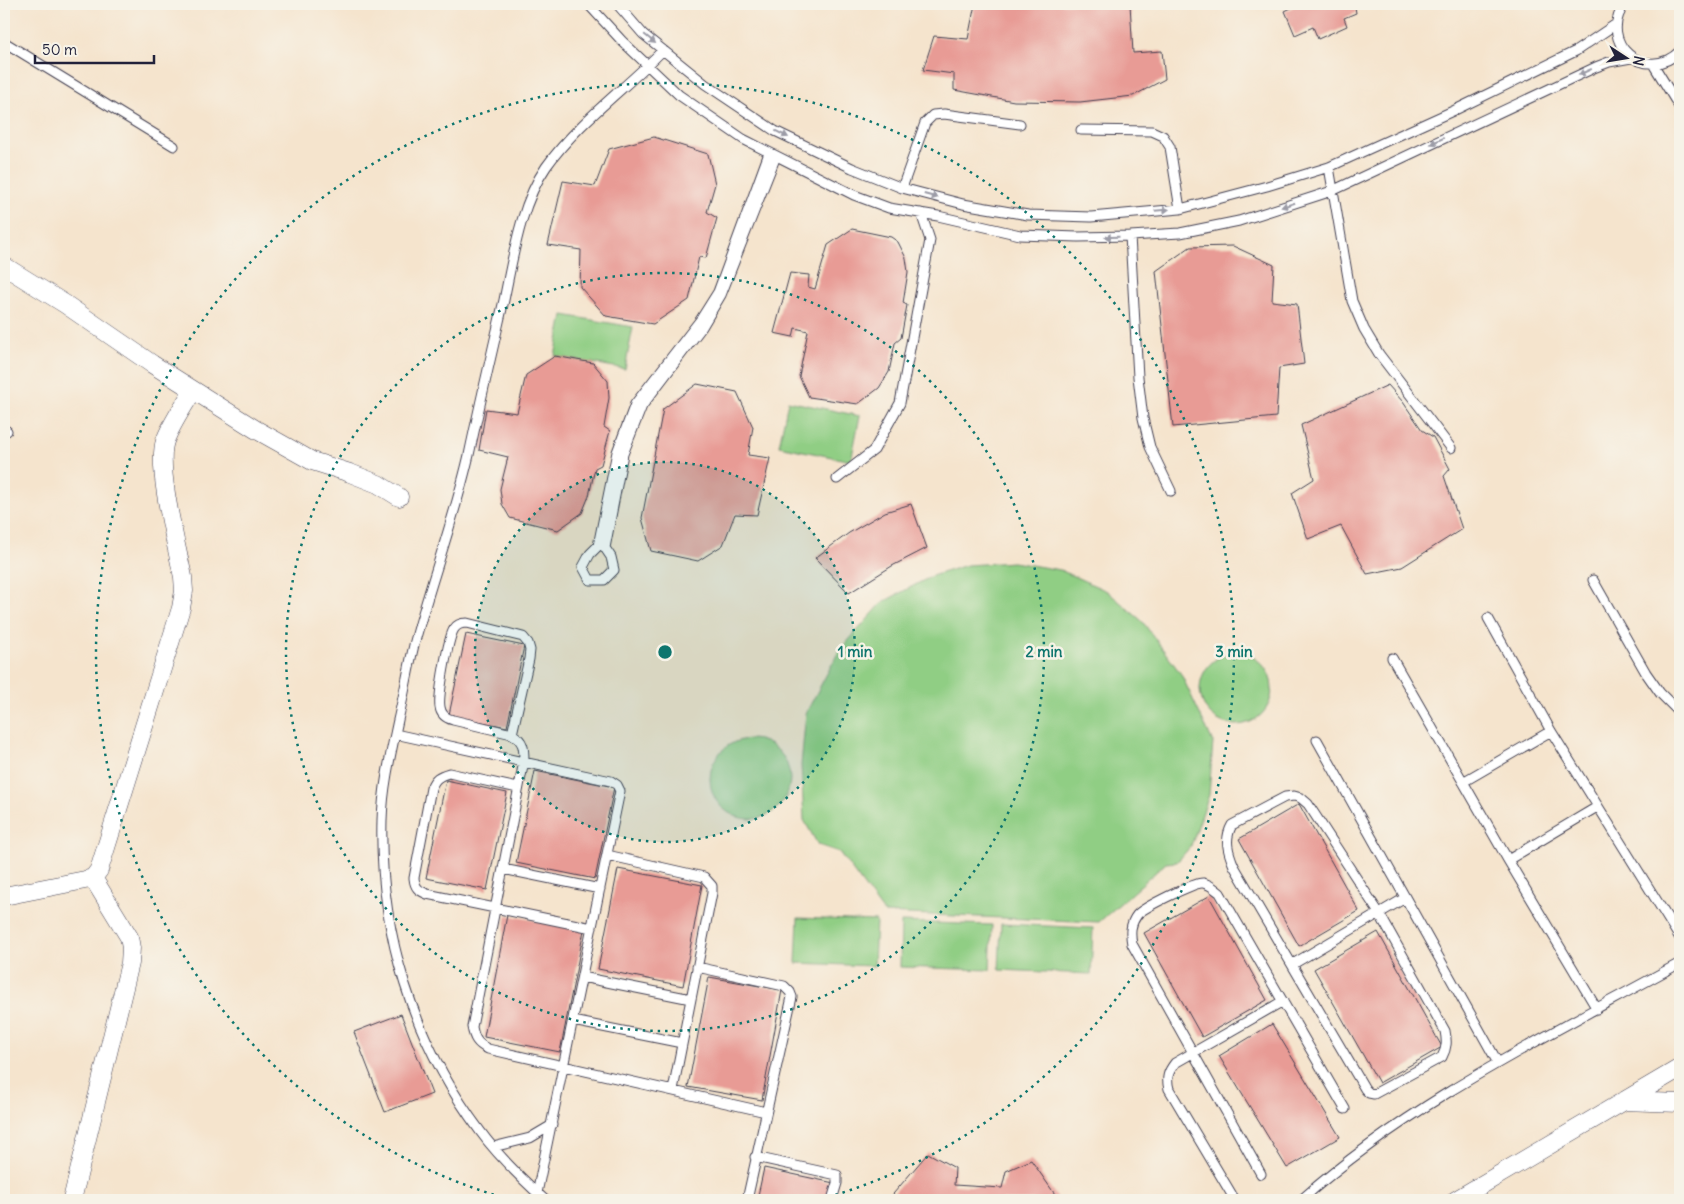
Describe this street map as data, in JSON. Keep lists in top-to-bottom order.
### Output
{
  "scale_bar": "50 m",
  "north": "right",
  "rings": ["1 min", "2 min", "3 min"]
}
